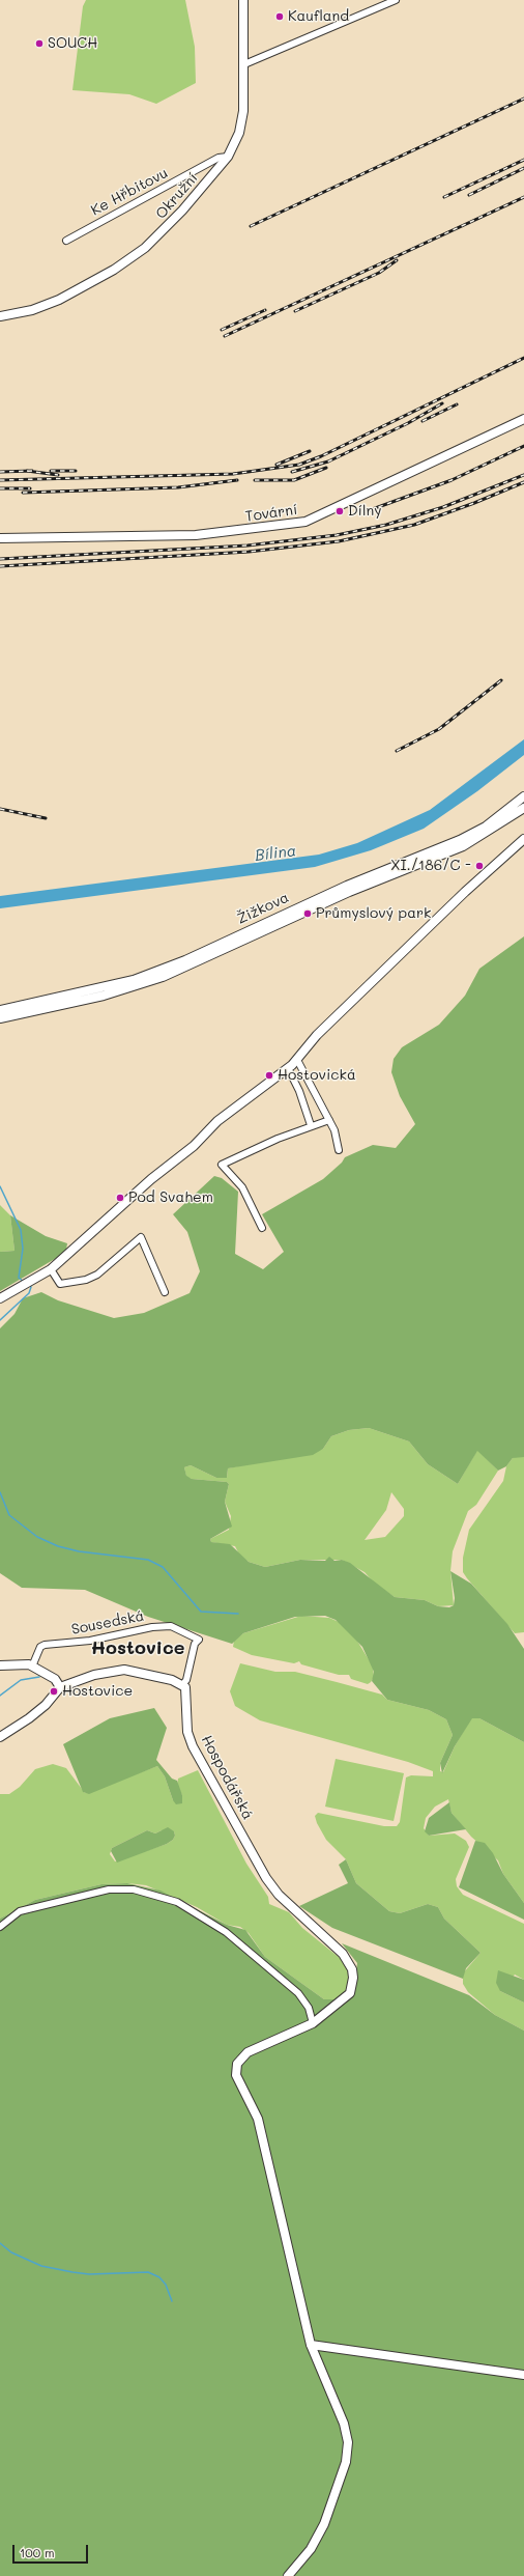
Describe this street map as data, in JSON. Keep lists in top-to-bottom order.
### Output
{
  "streets": {
    "street": [
      "Ke Hřbitovu",
      "Okružní",
      "Tovární",
      "Žižkova",
      "Sousedská",
      "Hospodářská"
    ]
  },
  "crossings": [
    ["Ke Hřbitovu", "Okružní"],
    ["Sousedská", "Hospodářská"]
  ],
  "districts": ["Hostovice"],
  "water": ["Bílina"],
  "places": [
    "Kaufland",
    "SOUCH",
    "Dílny",
    "XI./186/C -",
    "Průmyslový park",
    "Hostovická",
    "Pod Svahem",
    "Hostovice"
  ],
  "scale_bar": "100 m"
}
